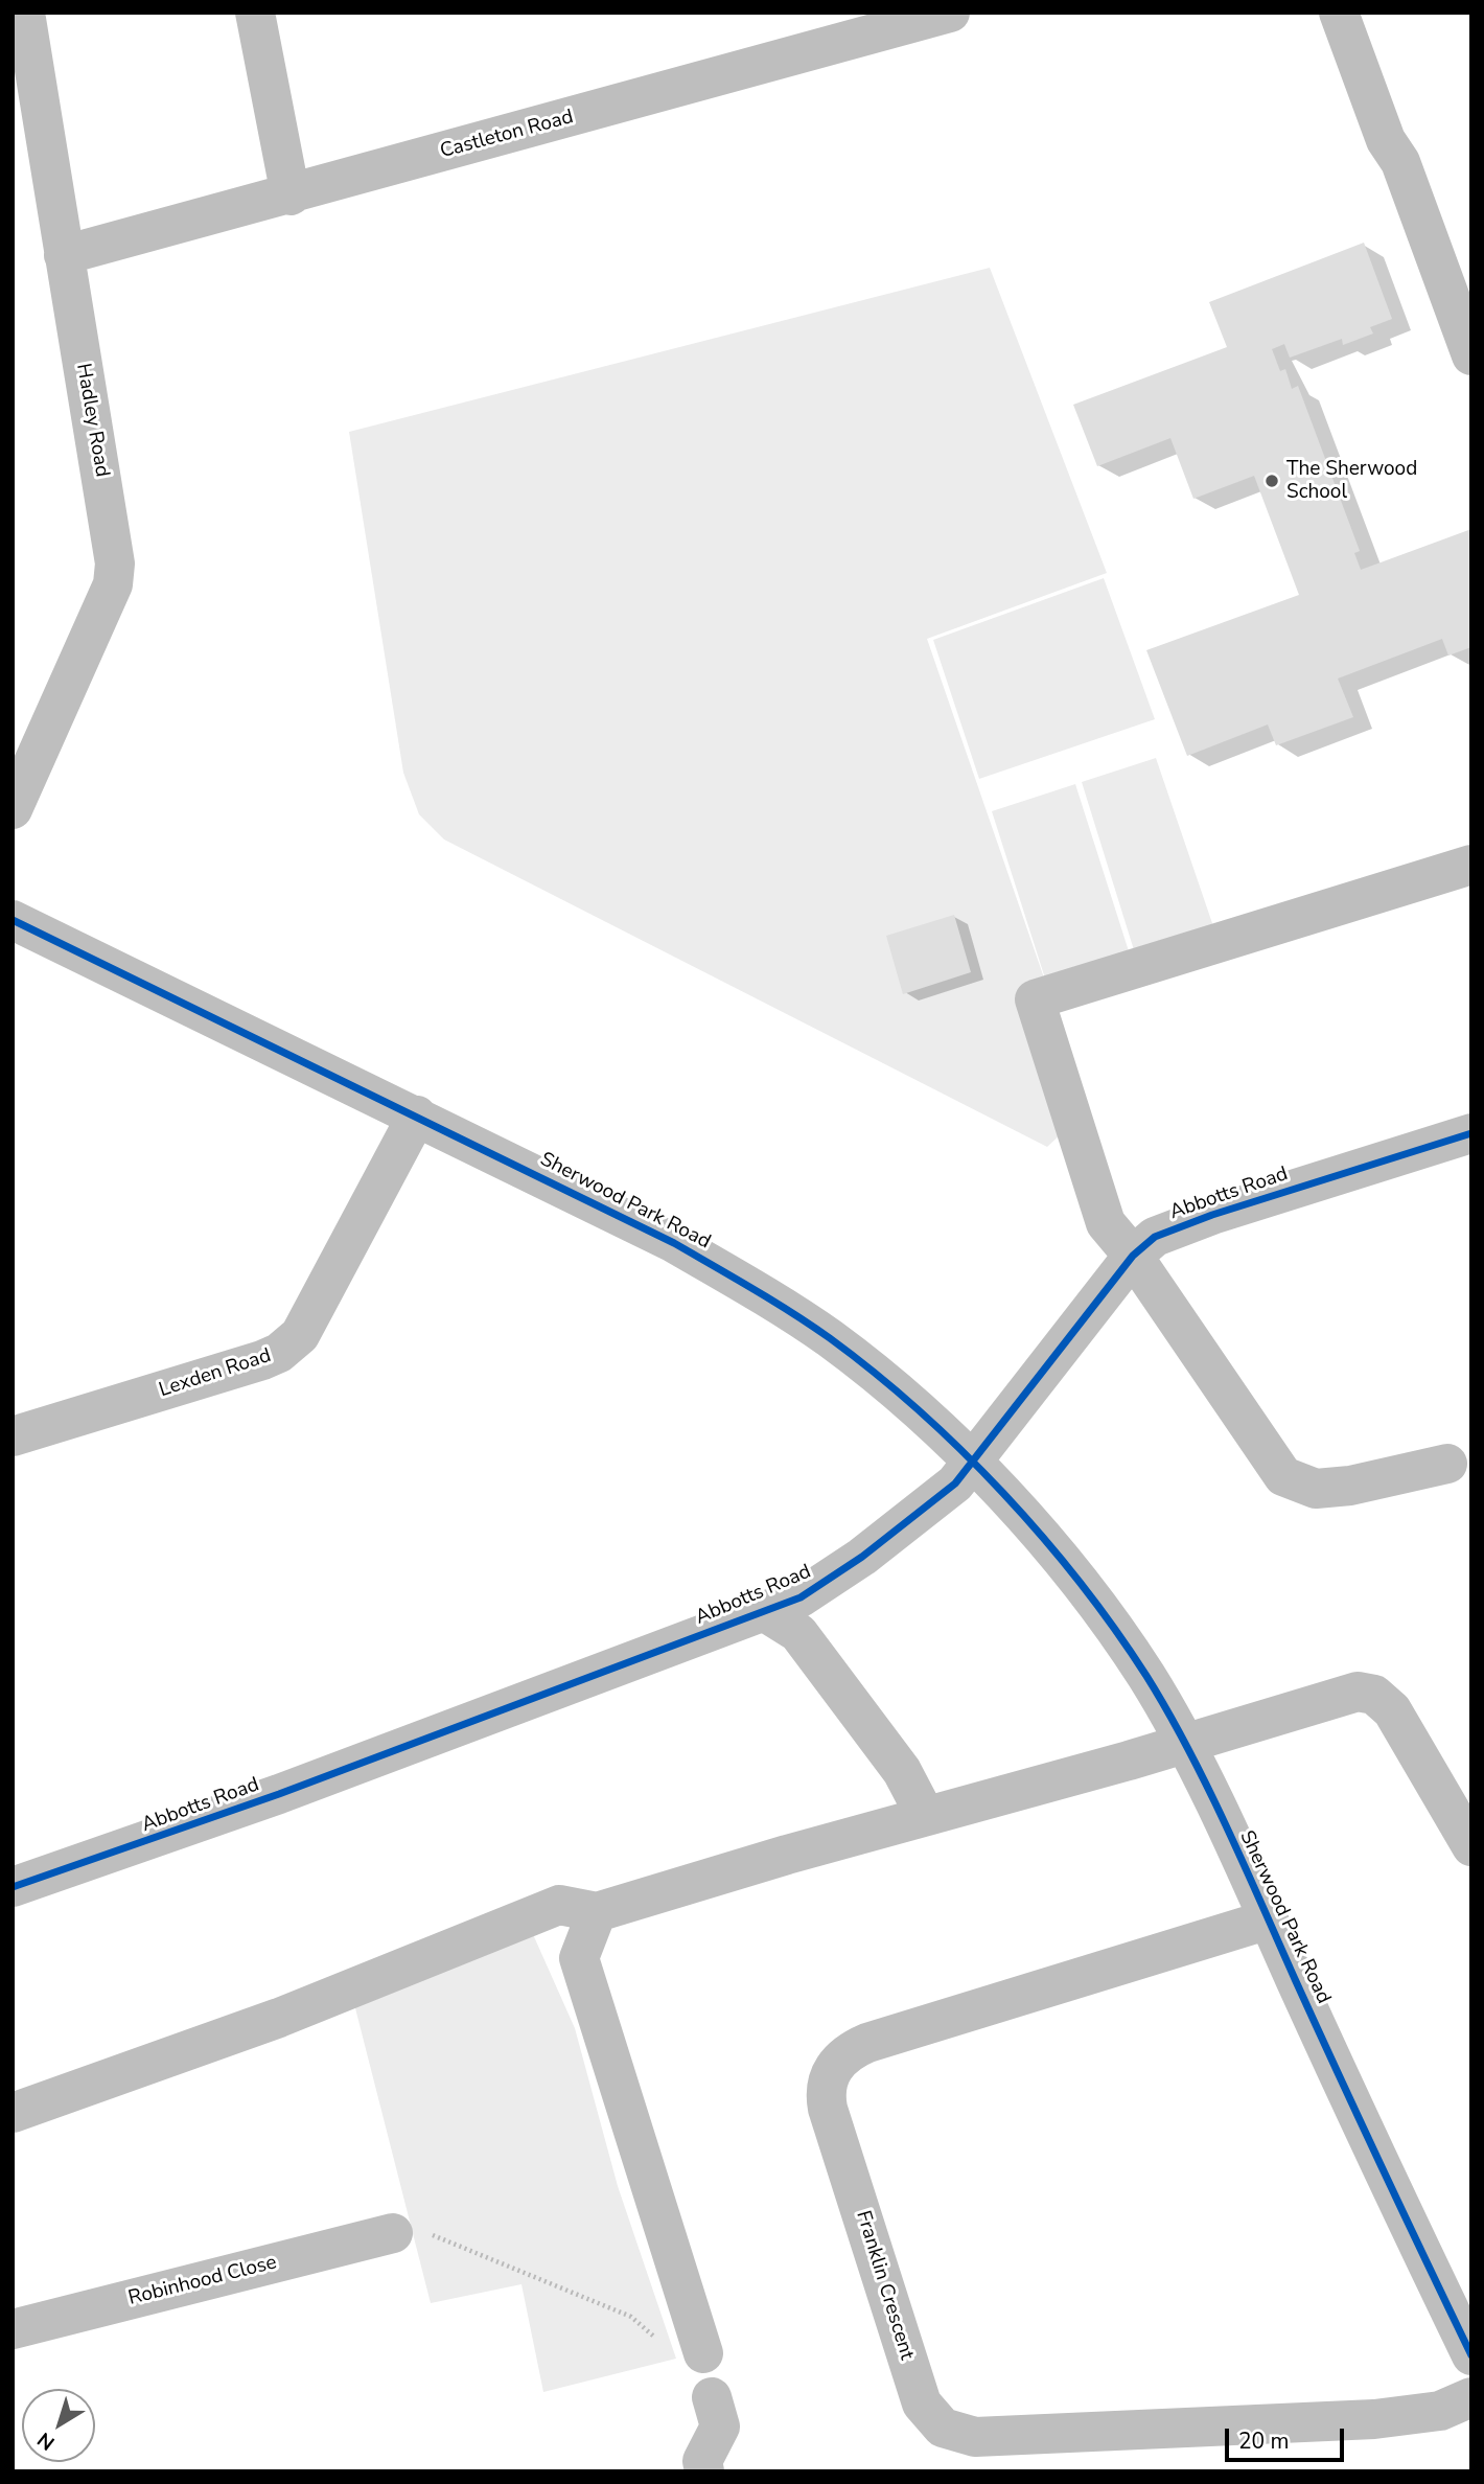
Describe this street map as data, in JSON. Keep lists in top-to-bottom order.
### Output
{
  "streets": {
    "street": [
      "Castleton Road",
      "Hadley Road",
      "Abbotts Road",
      "Sherwood Park Road",
      "Lexden Road",
      "Robinhood Close",
      "Franklin Crescent"
    ]
  },
  "crossings": [
    ["Castleton Road", "Hadley Road"],
    ["Abbotts Road", "Sherwood Park Road"],
    ["Sherwood Park Road", "Lexden Road"],
    ["Sherwood Park Road", "Franklin Crescent"]
  ],
  "places": ["The Sherwood School"],
  "scale_bar": "20 m",
  "north": "bottom left"
}
